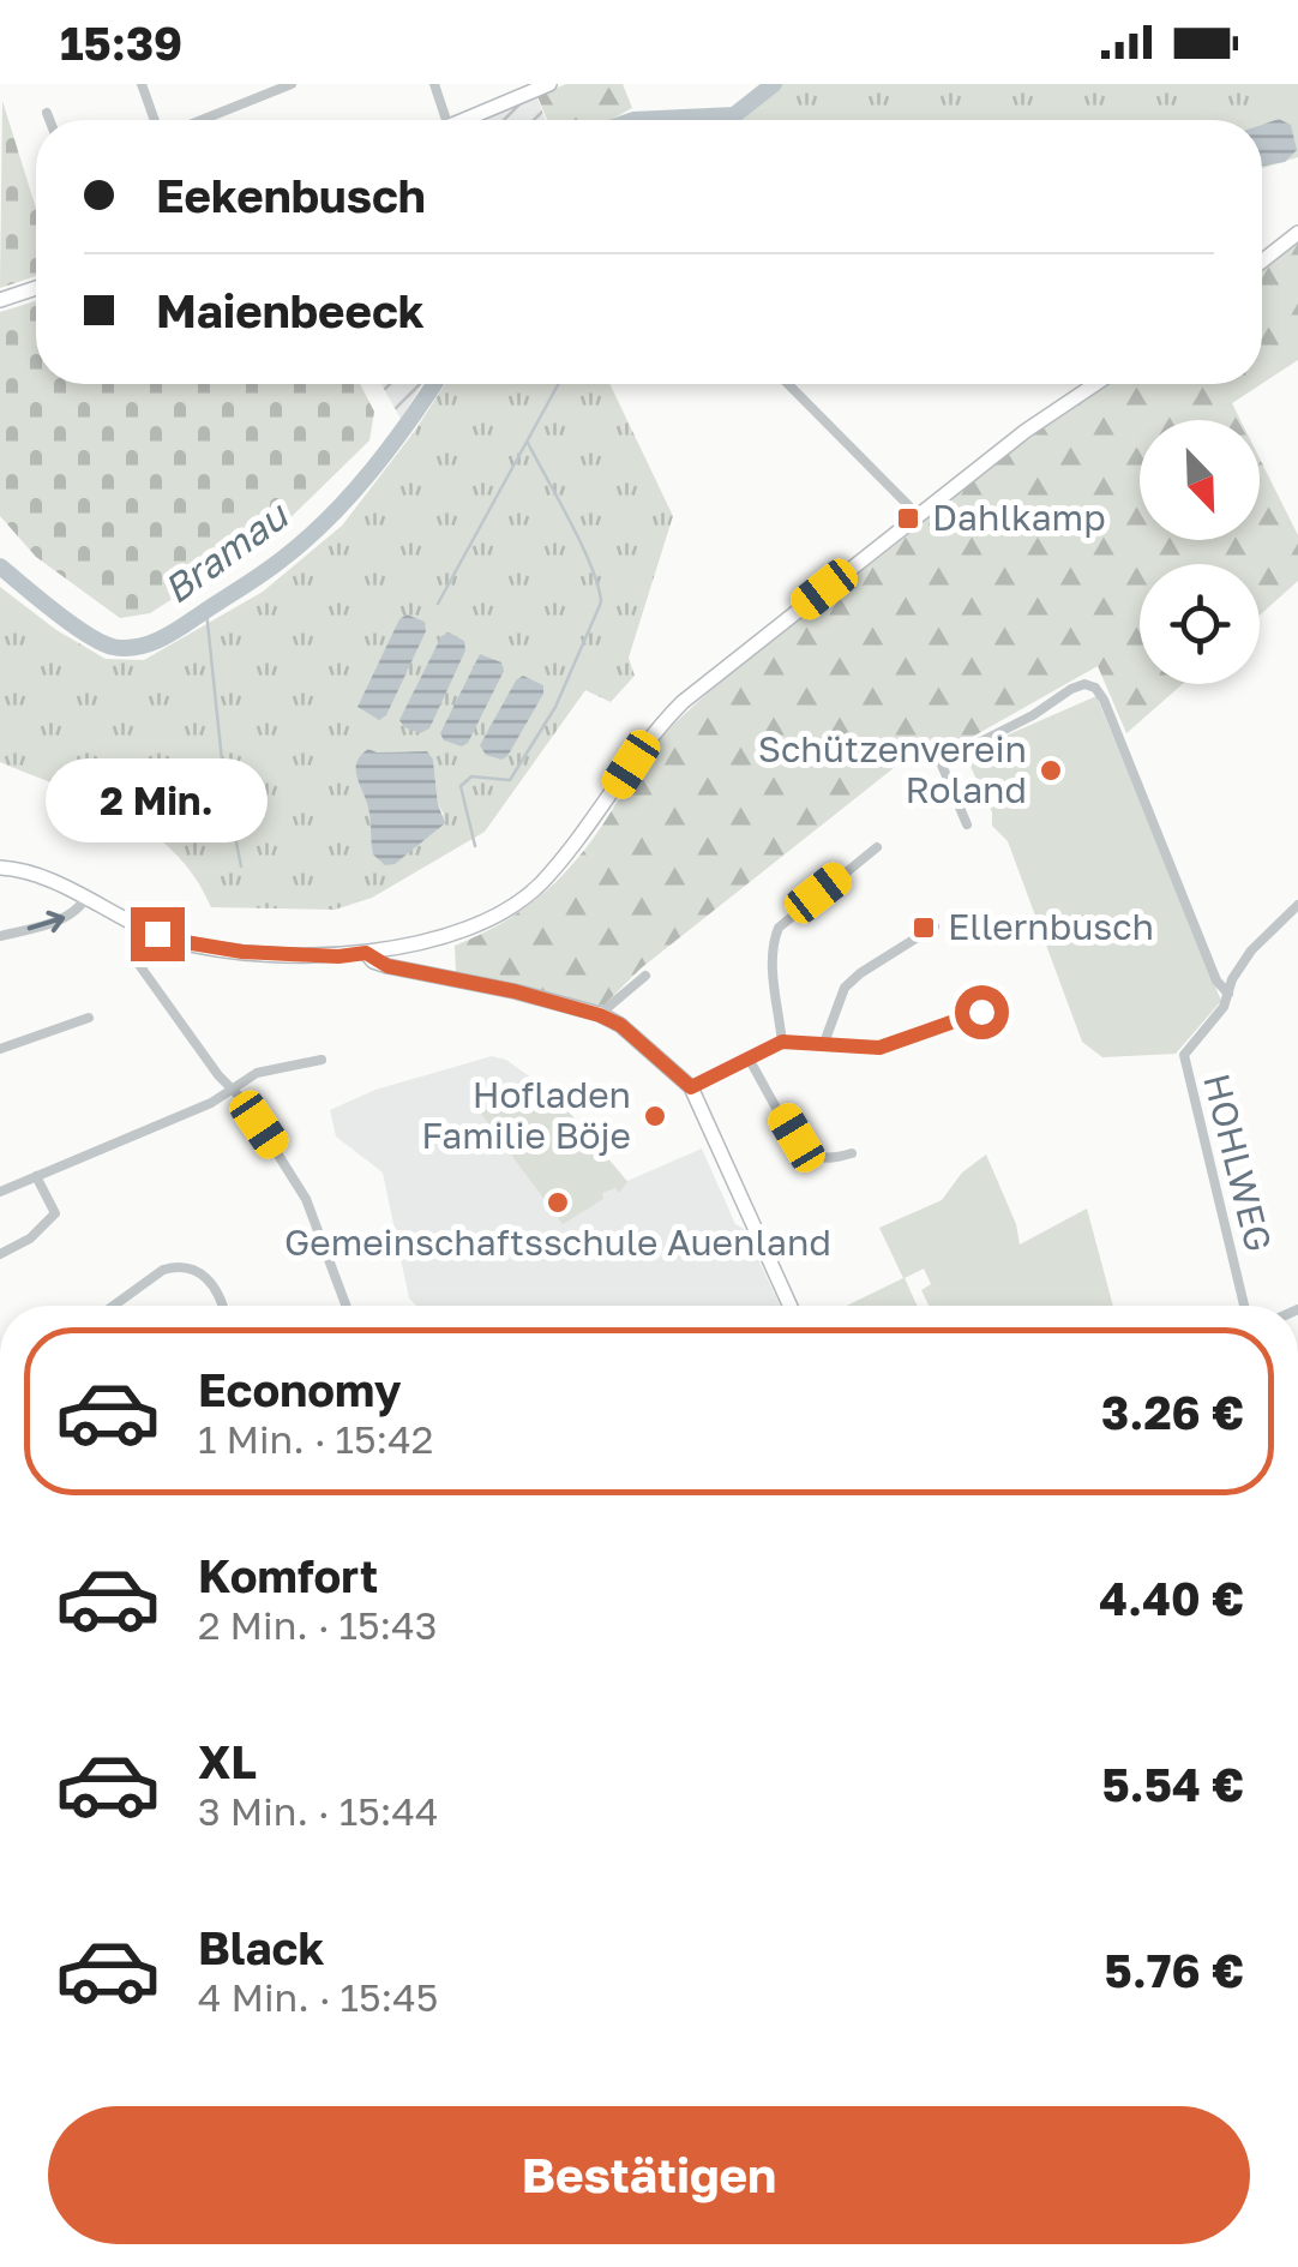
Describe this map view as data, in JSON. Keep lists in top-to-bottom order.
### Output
{
  "streets": {
    "street": ["HOHLWEG"]
  },
  "water": ["Bramau"],
  "places": {
    "transit": ["Dahlkamp", "Ellernbusch"],
    "other": ["Schützenverein Roland", "Hofladen Familie Böje", "Gemeinschaftsschule Auenland"]
  },
  "north": "bottom right",
  "page": {
    "status": "15:39",
    "banner": ["Eekenbusch", "Maienbeeck"],
    "bubble": "2 Min.",
    "list": [
      {
        "name": "Economy",
        "note": "1 Min. · 15:42",
        "value": "3.26 €"
      },
      {
        "name": "Komfort",
        "note": "2 Min. · 15:43",
        "value": "4.40 €"
      },
      {
        "name": "XL",
        "note": "3 Min. · 15:44",
        "value": "5.54 €"
      },
      {
        "name": "Black",
        "note": "4 Min. · 15:45",
        "value": "5.76 €"
      }
    ],
    "buttons": "Bestätigen"
  }
}
